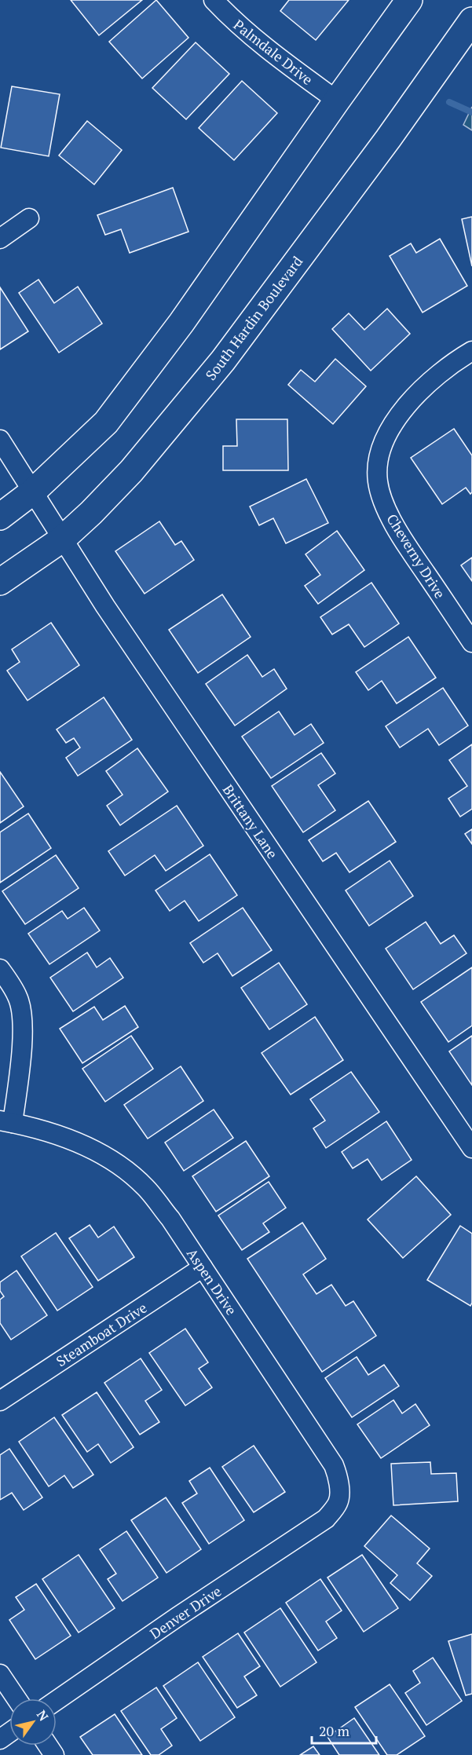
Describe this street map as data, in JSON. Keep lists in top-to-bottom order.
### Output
{
  "streets": {
    "main road": ["South Hardin Boulevard"],
    "street": [
      "Palmdale Drive",
      "Cheverny Drive",
      "Brittany Lane",
      "Aspen Drive",
      "Steamboat Drive",
      "Denver Drive"
    ]
  },
  "crossings": [
    ["South Hardin Boulevard", "Brittany Lane"],
    ["Aspen Drive", "Steamboat Drive"],
    ["Aspen Drive", "Denver Drive"]
  ],
  "scale_bar": "20 m",
  "north": "top right"
}
